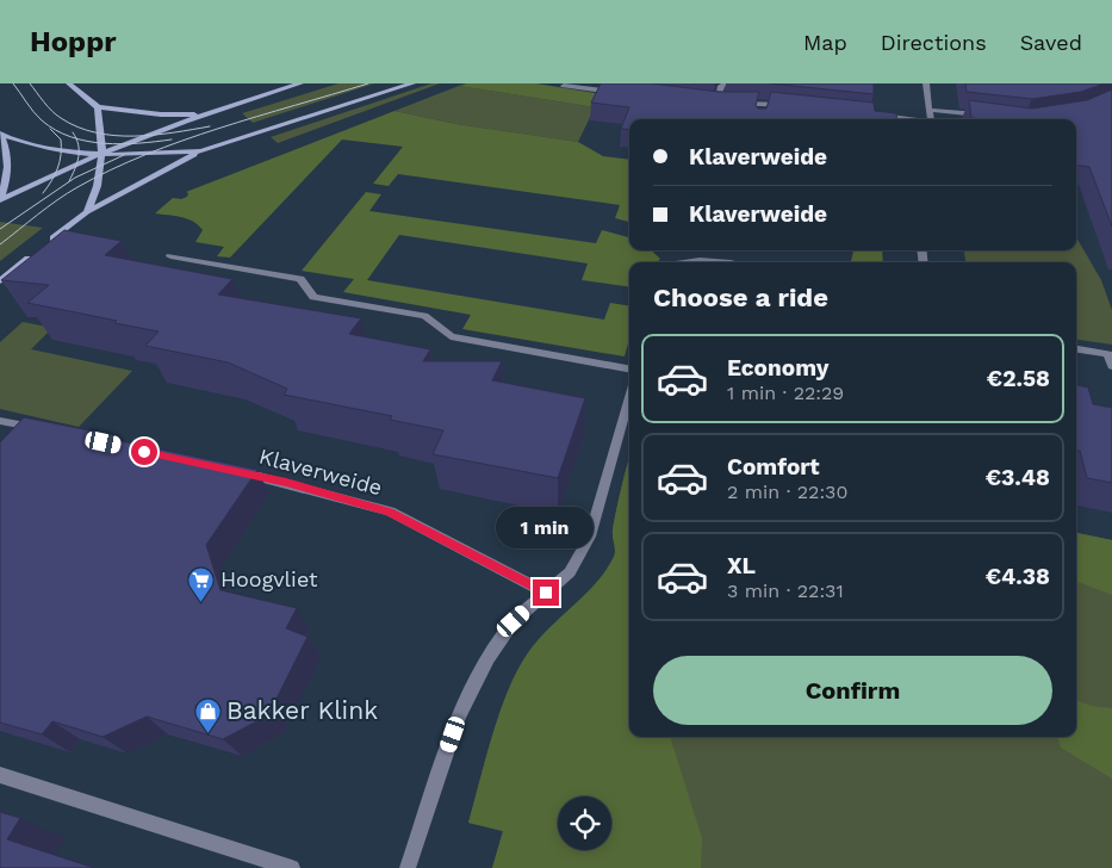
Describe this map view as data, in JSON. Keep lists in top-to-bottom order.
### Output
{
  "streets": {
    "street": ["Klaverweide"]
  },
  "places": {
    "supermarket": ["Hoogvliet"],
    "shop": ["Bakker Klink"]
  },
  "page": {
    "header": "Hoppr",
    "nav": ["Map", "Directions", "Saved"],
    "banner": ["Klaverweide", "Klaverweide"],
    "heading": "Choose a ride",
    "list": [
      {
        "name": "Economy",
        "note": "1 min · 22:29",
        "value": "€2.58"
      },
      {
        "name": "Comfort",
        "note": "2 min · 22:30",
        "value": "€3.48"
      },
      {
        "name": "XL",
        "note": "3 min · 22:31",
        "value": "€4.38"
      }
    ],
    "bubble": "1 min",
    "buttons": "Confirm"
  }
}
